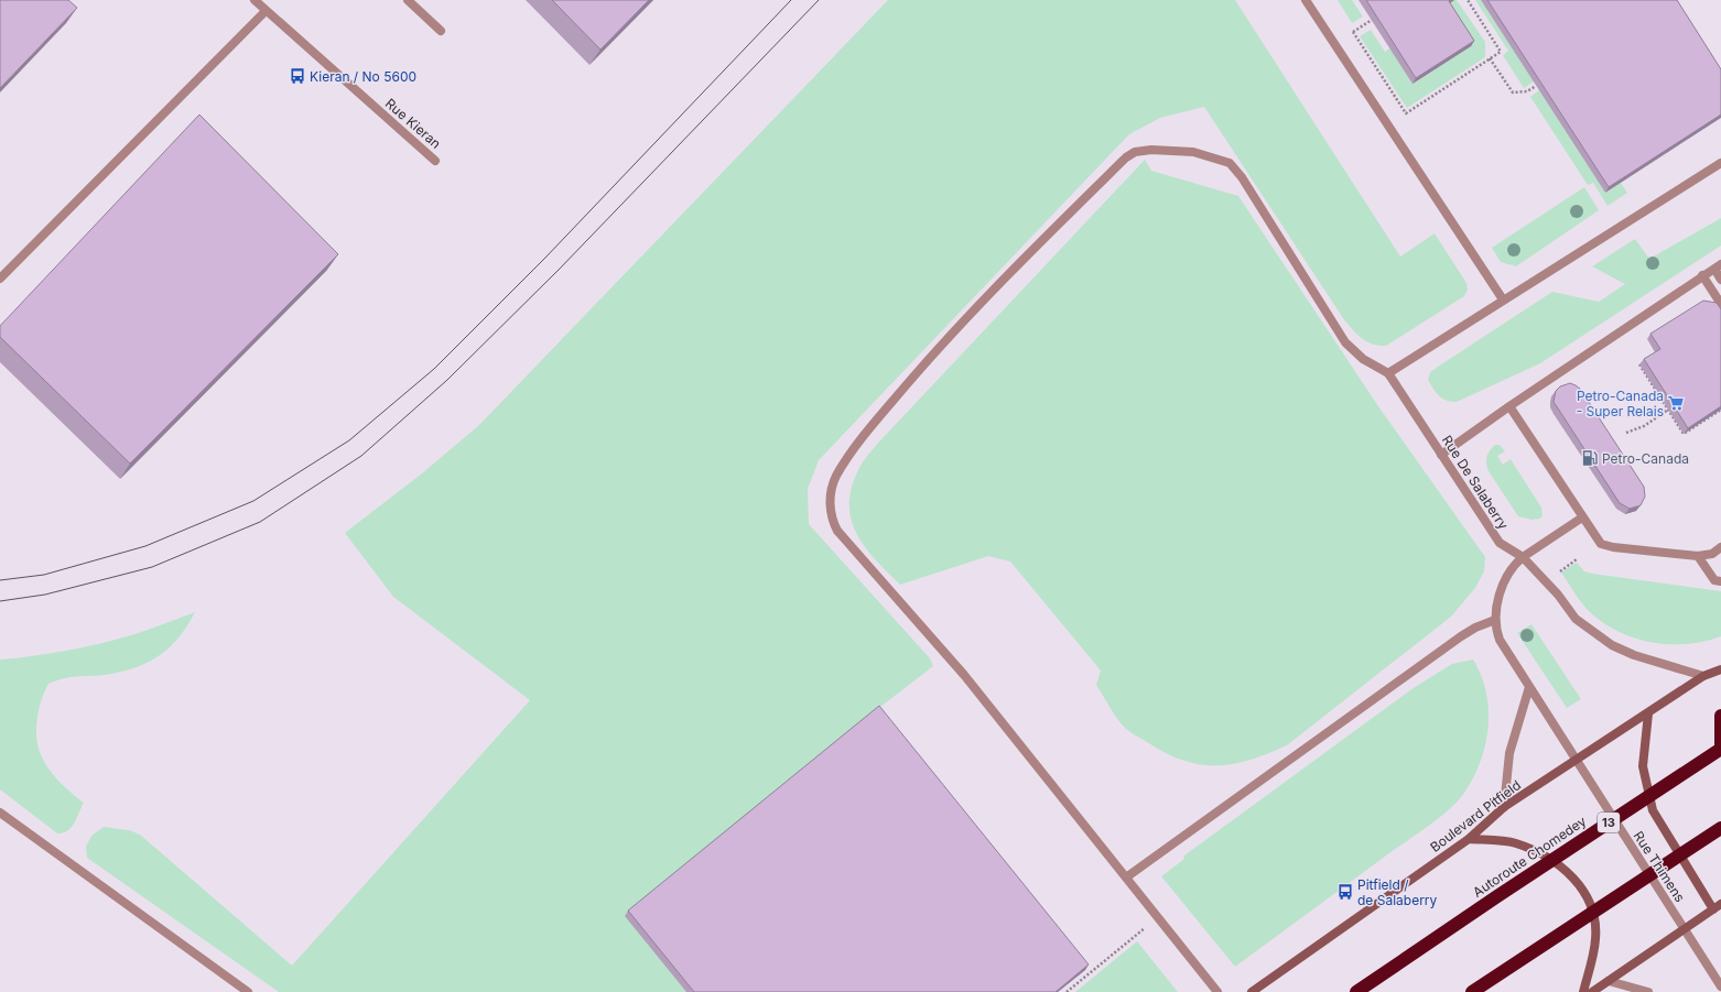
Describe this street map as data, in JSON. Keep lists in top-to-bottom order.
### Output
{
  "streets": {
    "highway": ["13", "Autoroute Chomedey"],
    "main road": ["Boulevard Pitfield"],
    "street": ["Rue Kieran", "Rue De Salaberry", "Rue Thimens"]
  },
  "crossings": [
    ["Rue De Salaberry", "Boulevard Pitfield"],
    ["Boulevard Pitfield", "Rue Thimens"]
  ],
  "places": {
    "bus stop": ["Kieran / No 5600", "Pitfield / de Salaberry"],
    "supermarket": ["Petro-Canada - Super Relais"],
    "fuel station": ["Petro-Canada"]
  }
}
